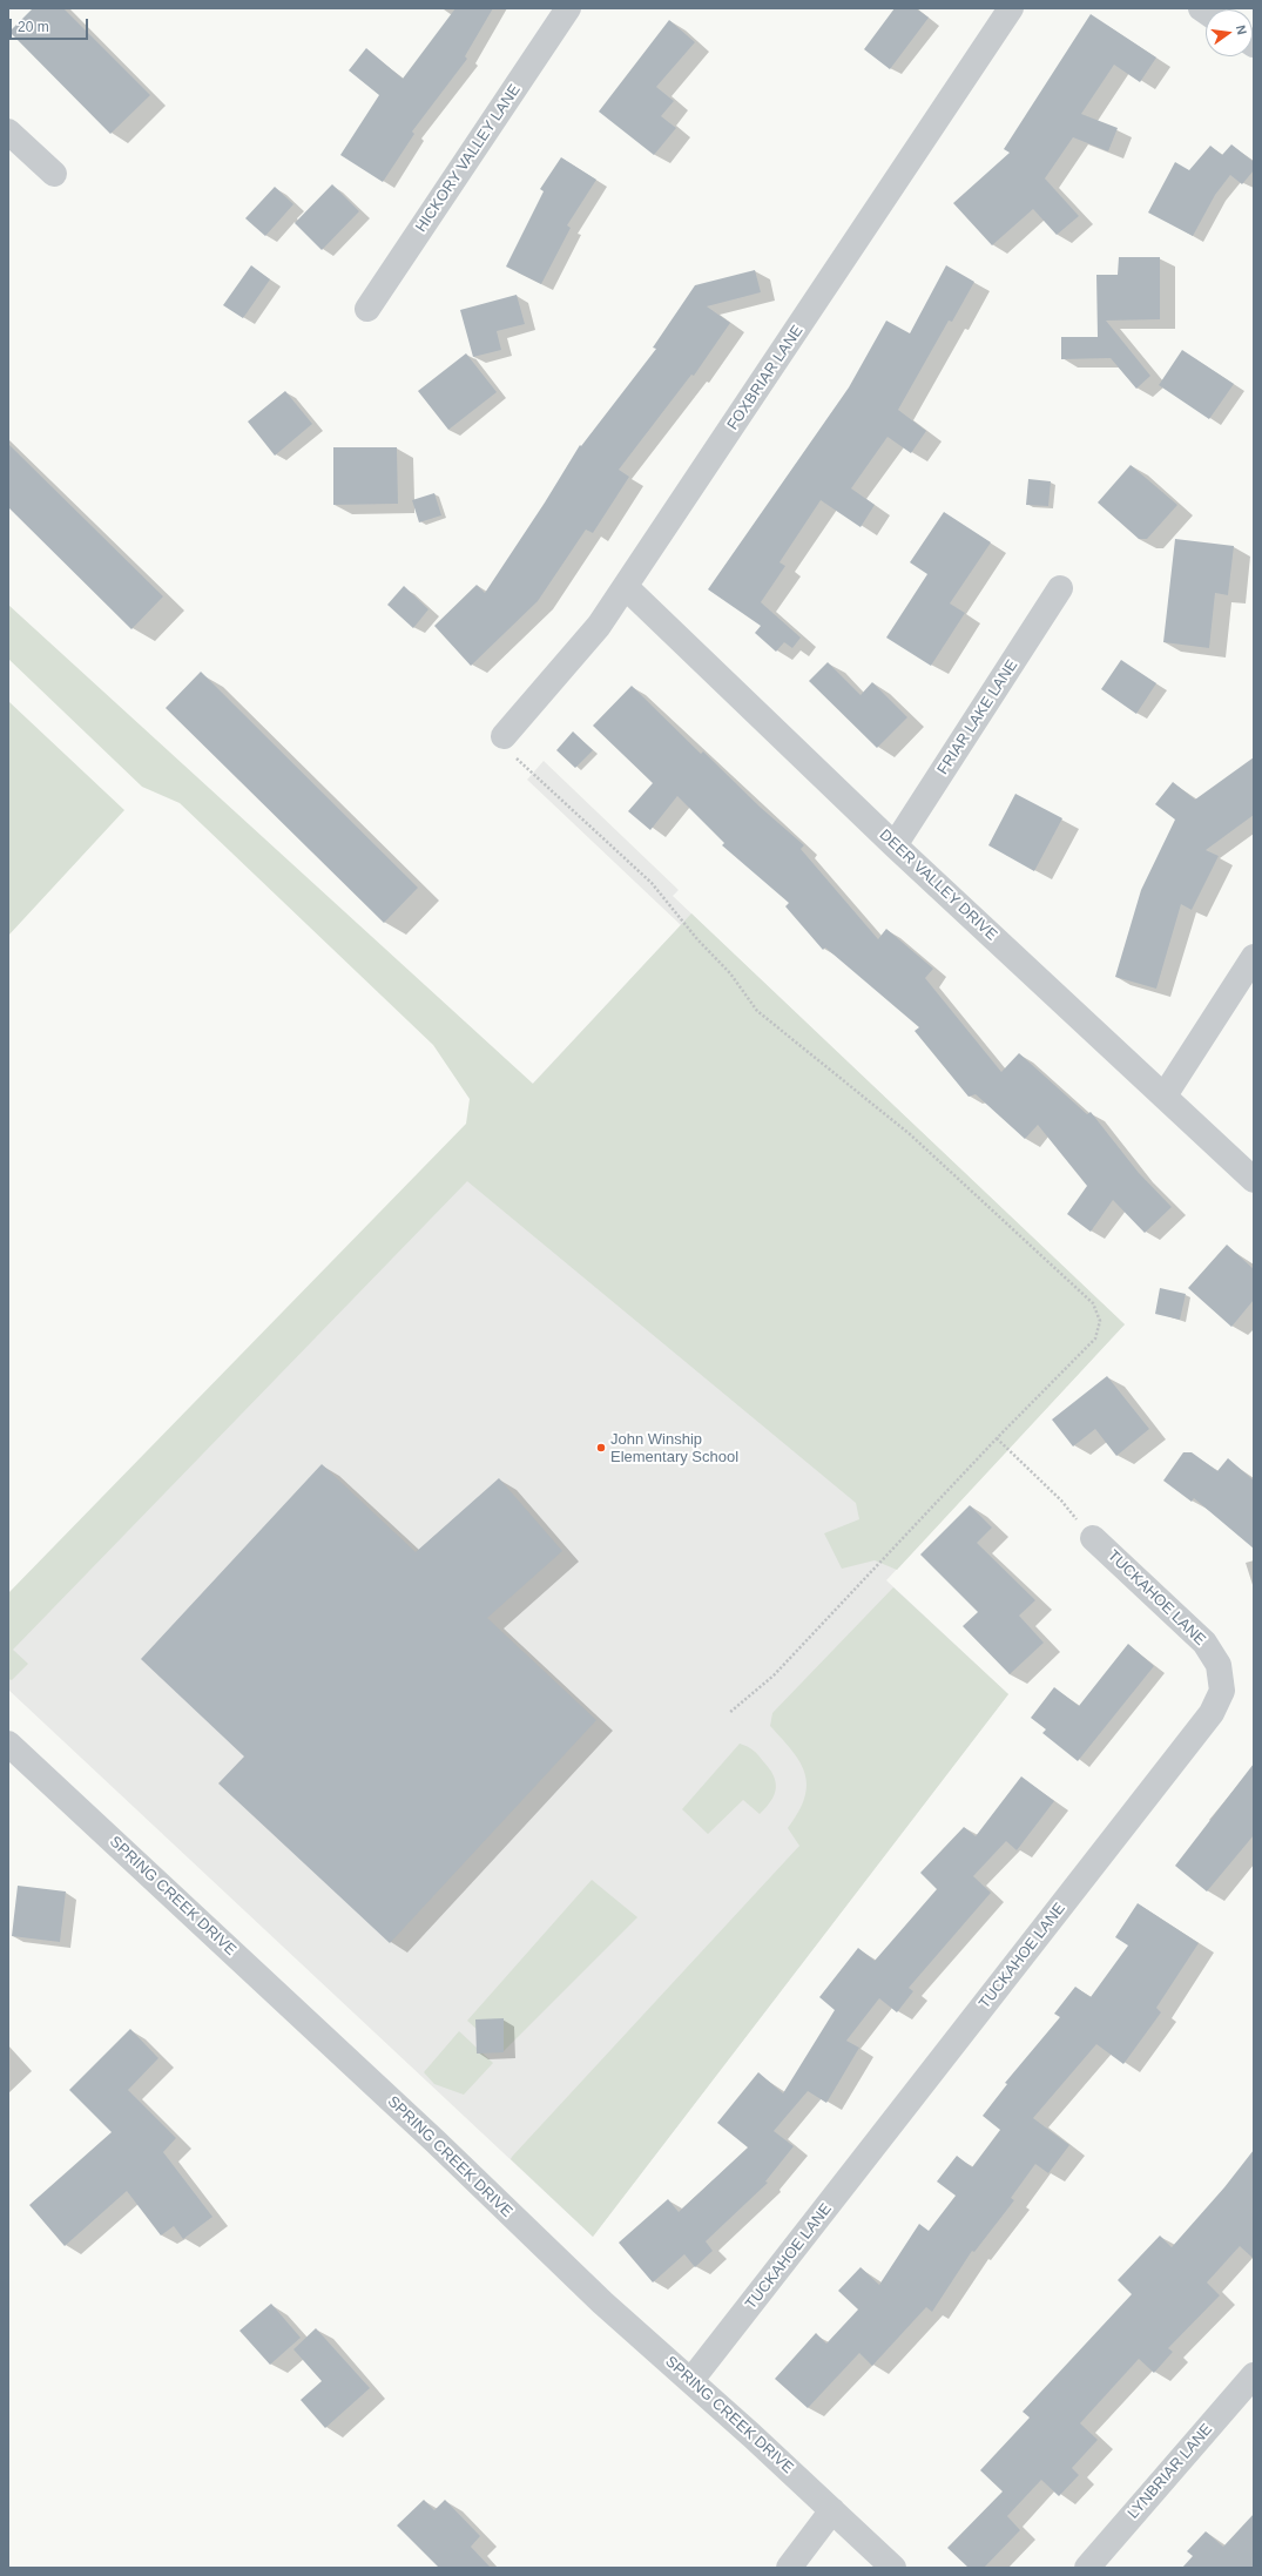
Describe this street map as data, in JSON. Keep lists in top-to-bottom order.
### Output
{
  "streets": {
    "street": [
      "HICKORY VALLEY LANE",
      "FOXBRIAR LANE",
      "FRIAR LAKE LANE",
      "DEER VALLEY DRIVE",
      "TUCKAHOE LANE",
      "SPRING CREEK DRIVE",
      "LYNBRIAR LANE"
    ]
  },
  "crossings": [
    ["FOXBRIAR LANE", "DEER VALLEY DRIVE"],
    ["FRIAR LAKE LANE", "DEER VALLEY DRIVE"],
    ["TUCKAHOE LANE", "SPRING CREEK DRIVE"]
  ],
  "places": ["John Winship Elementary School"],
  "scale_bar": "20 m",
  "north": "right"
}
